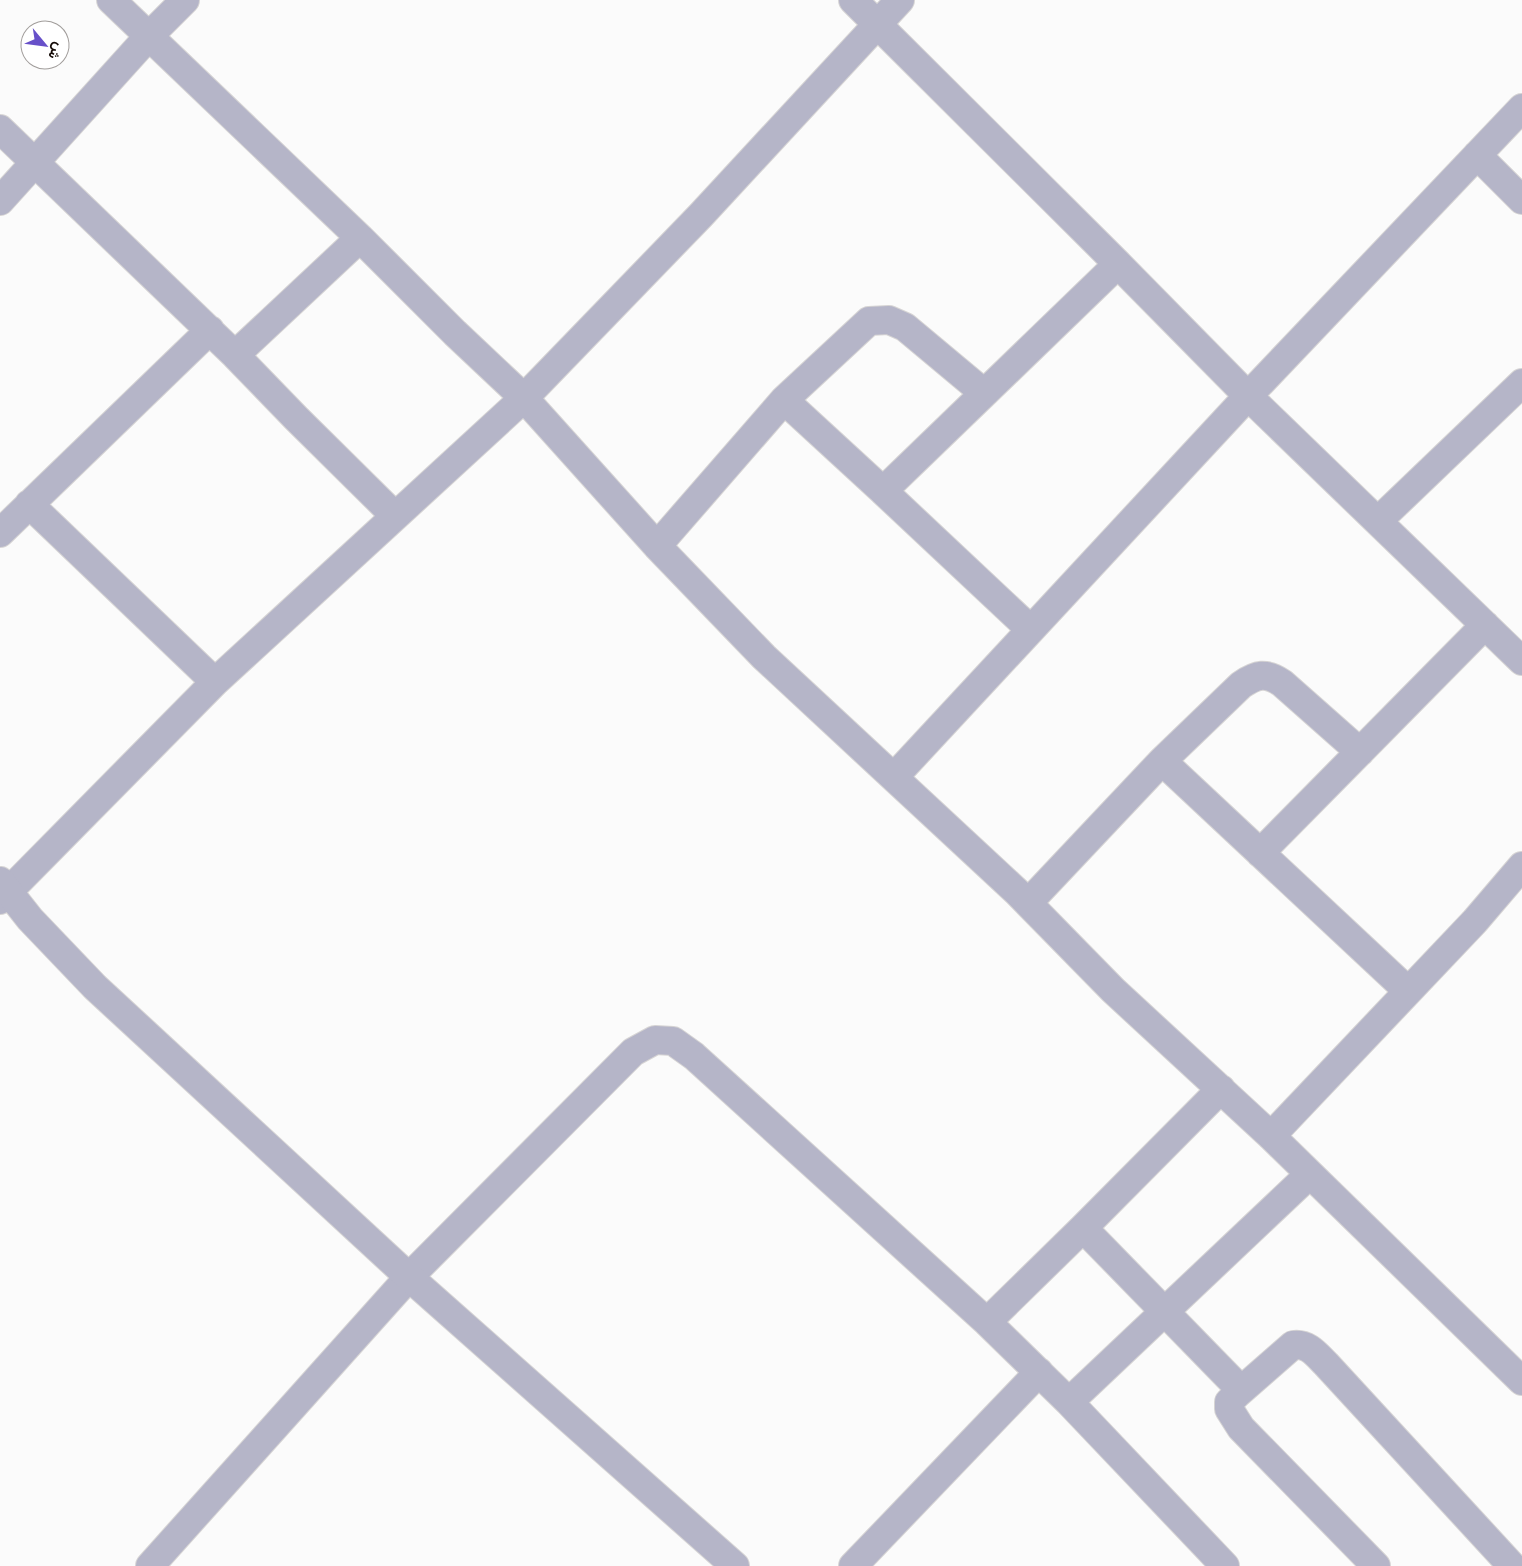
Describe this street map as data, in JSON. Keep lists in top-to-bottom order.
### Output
{
  "north": "bottom right"
}
